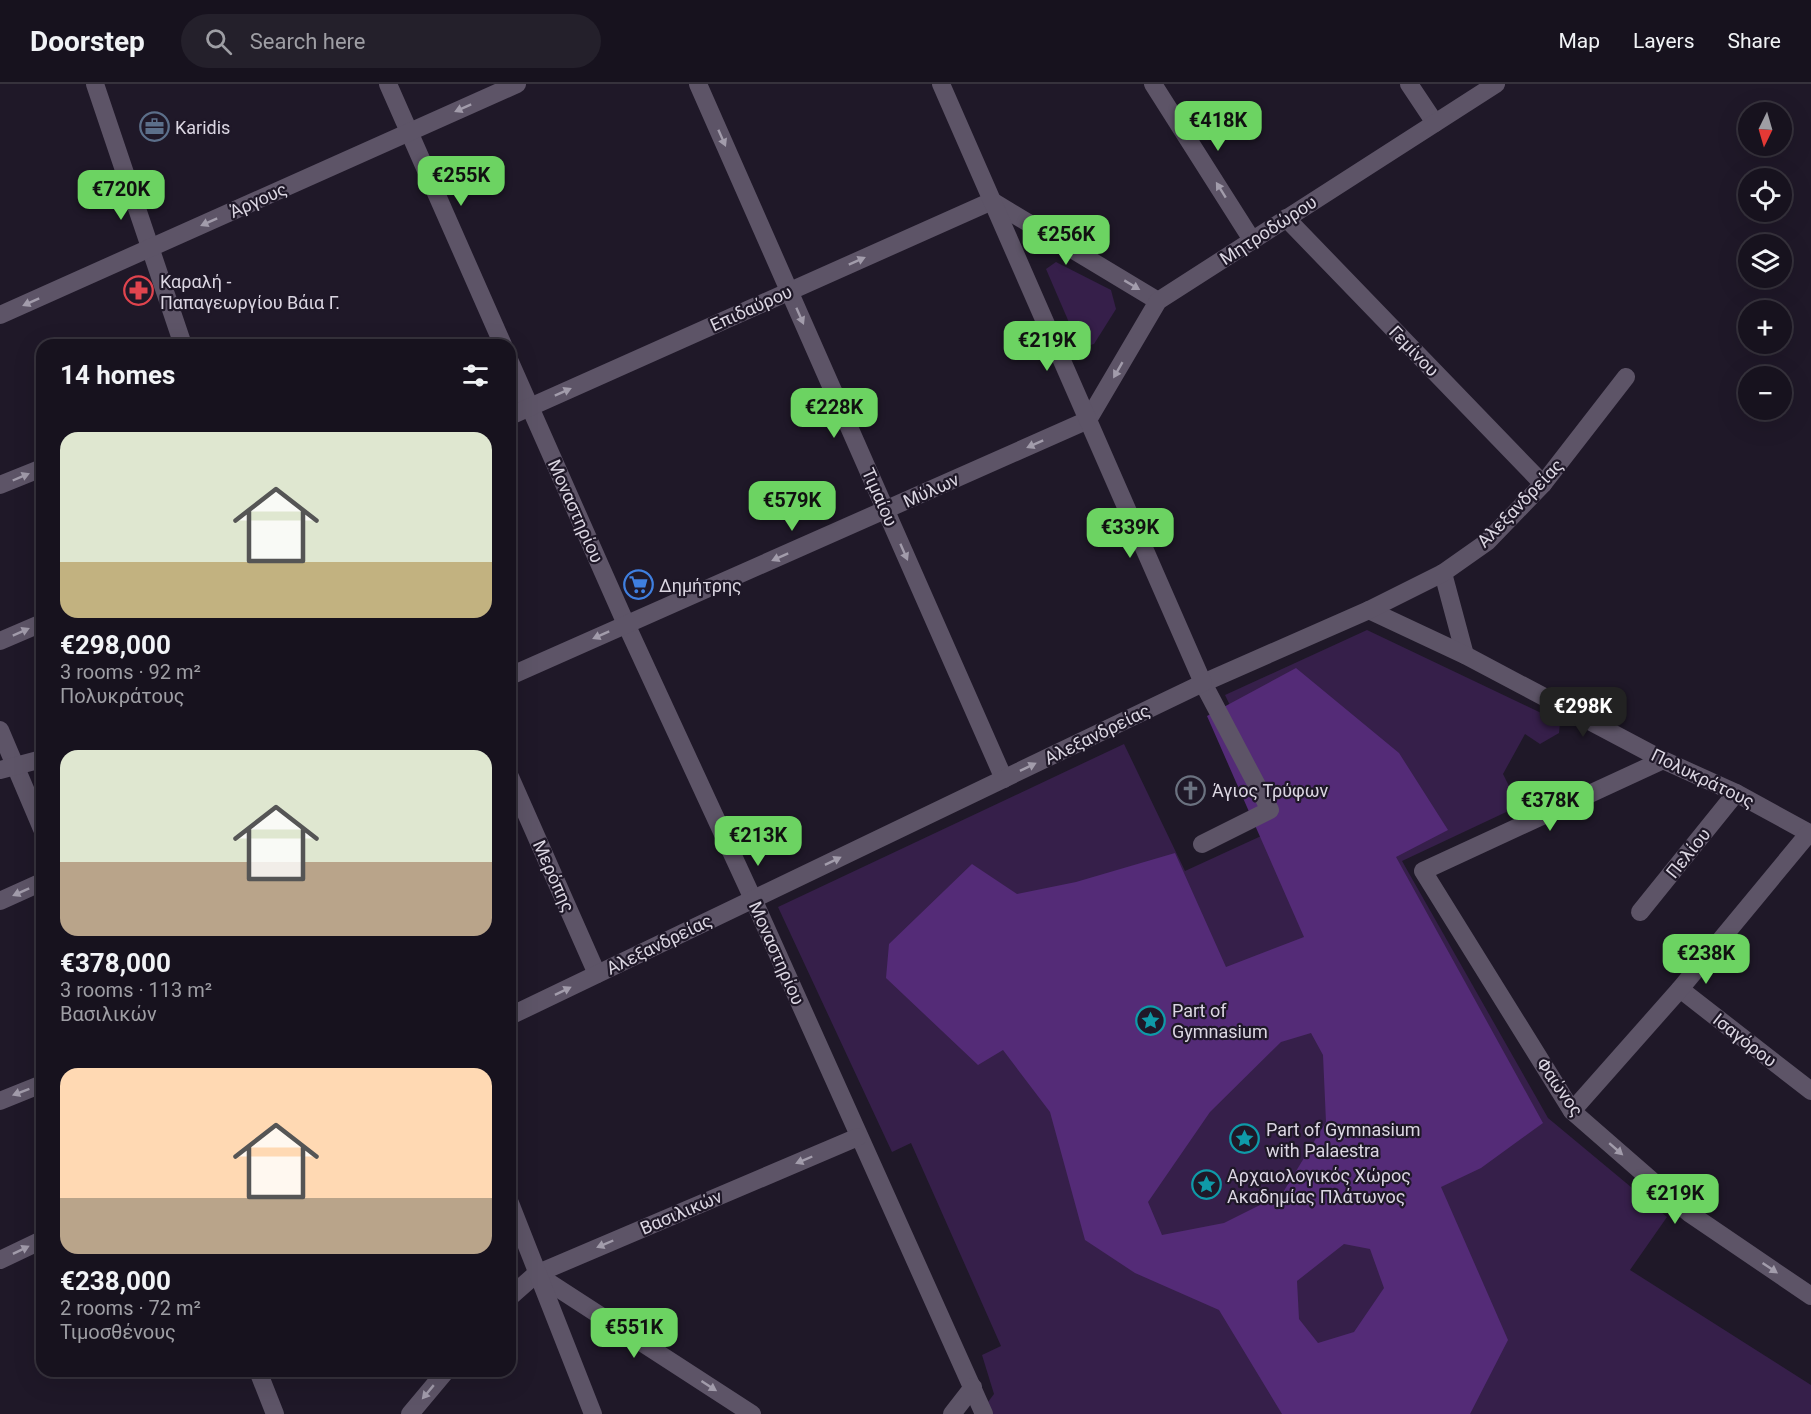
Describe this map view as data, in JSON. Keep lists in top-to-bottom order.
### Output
{
  "streets": {
    "street": [
      "Άργους",
      "Μητροδώρου",
      "Επιδαύρου",
      "Γεμίνου",
      "Μύλων",
      "Τιμαίου",
      "Αλεξανδρείας",
      "Μοναστηρίου",
      "Πολυκράτους",
      "Πελίου",
      "Μερόπης",
      "Ισαγόρου",
      "Φαώνος",
      "Βασιλικών"
    ]
  },
  "crossings": [
    ["Μητροδώρου", "Γεμίνου"],
    ["Μητροδώρου", "Μύλων"],
    ["Επιδαύρου", "Τιμαίου"],
    ["Επιδαύρου", "Μοναστηρίου"],
    ["Γεμίνου", "Αλεξανδρείας"],
    ["Μύλων", "Τιμαίου"],
    ["Μύλων", "Μοναστηρίου"],
    ["Τιμαίου", "Αλεξανδρείας"],
    ["Αλεξανδρείας", "Μοναστηρίου"],
    ["Αλεξανδρείας", "Πολυκράτους"],
    ["Αλεξανδρείας", "Μερόπης"],
    ["Μοναστηρίου", "Βασιλικών"],
    ["Πολυκράτους", "Πελίου"],
    ["Πολυκράτους", "Φαώνος"]
  ],
  "one_way": [
    "Άργους",
    "Επιδαύρου",
    "Μύλων",
    "Τιμαίου",
    "Αλεξανδρείας",
    "Φαώνος",
    "Βασιλικών"
  ],
  "places": {
    "office": ["Karidis"],
    "pharmacy": ["Καραλή - Παπαγεωργίου Βάια Γ."],
    "supermarket": ["Δημήτρης"],
    "church": ["Άγιος Τρύφων"],
    "place": ["Part of Gymnasium", "Part of Gymnasium with Palaestra", "Αρχαιολογικός Χώρος Ακαδημίας Πλάτωνος"]
  },
  "north": "bottom",
  "page": {
    "header": "Doorstep",
    "search": "Search here",
    "nav": ["Map", "Layers", "Share"],
    "price": [
      "€418K",
      "€255K",
      "€720K",
      "€256K",
      "€219K",
      "€228K",
      "€579K",
      "€339K",
      "€298K",
      "€378K",
      "€213K",
      "€238K",
      "€219K",
      "€551K"
    ],
    "map_buttons": ["+", "−"],
    "heading": "14 homes",
    "list": [
      {
        "name": "€298,000",
        "note": "3 rooms · 92 m² · Πολυκράτους"
      },
      {
        "name": "€378,000",
        "note": "3 rooms · 113 m² · Βασιλικών"
      },
      {
        "name": "€238,000",
        "note": "2 rooms · 72 m² · Τιμοσθένους"
      }
    ]
  }
}
